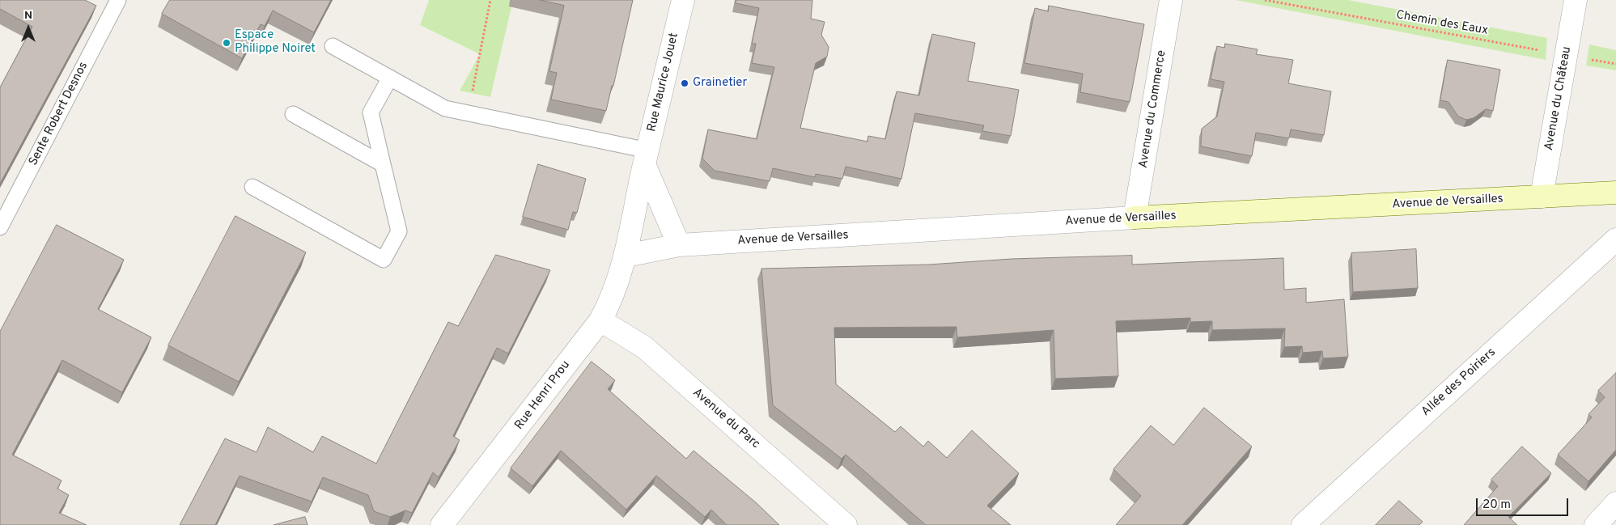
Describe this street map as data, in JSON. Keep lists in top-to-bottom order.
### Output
{
  "streets": {
    "street": [
      "Rue Maurice Jouet",
      "Avenue du Château",
      "Avenue du Commerce",
      "Avenue de Versailles",
      "Allée des Poiriers",
      "Rue Henri Prou",
      "Avenue du Parc"
    ],
    "lane": ["Sente Robert Desnos"],
    "path": ["Chemin des Eaux"]
  },
  "crossings": [
    ["Chemin des Eaux", "Avenue du Château"],
    ["Rue Maurice Jouet", "Avenue de Versailles"],
    ["Rue Maurice Jouet", "Rue Henri Prou"],
    ["Avenue du Château", "Avenue de Versailles"],
    ["Avenue du Commerce", "Avenue de Versailles"],
    ["Avenue de Versailles", "Rue Henri Prou"],
    ["Rue Henri Prou", "Avenue du Parc"]
  ],
  "places": ["Espace Philippe Noiret", "Grainetier"],
  "scale_bar": "20 m",
  "north": "top"
}
